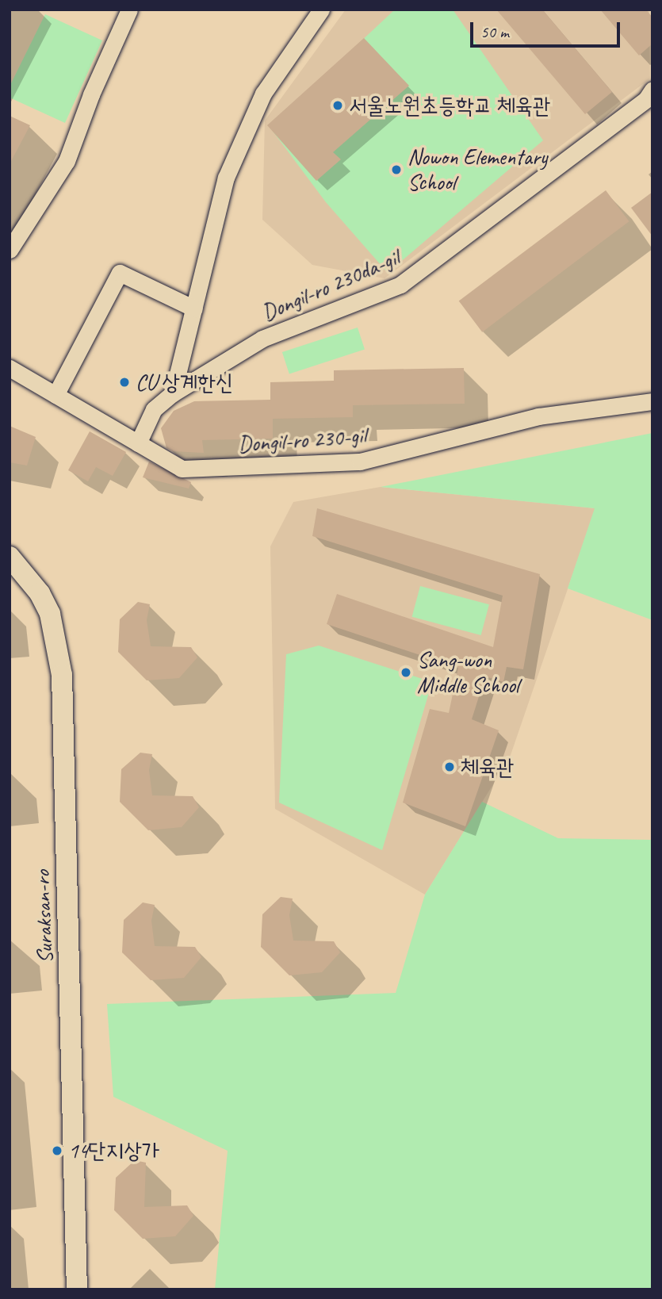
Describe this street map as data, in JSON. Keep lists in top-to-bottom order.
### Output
{
  "streets": {
    "street": ["Dongil-ro 230da-gil", "Dongil-ro 230-gil", "Suraksan-ro"]
  },
  "crossings": [
    ["Dongil-ro 230da-gil", "Dongil-ro 230-gil"]
  ],
  "places": [
    "서울노원초등학교 체육관",
    "Nowon Elementary School",
    "CU 상계한신",
    "Sang-won Middle School",
    "체육관",
    "14단지상가"
  ],
  "scale_bar": "50 m"
}
